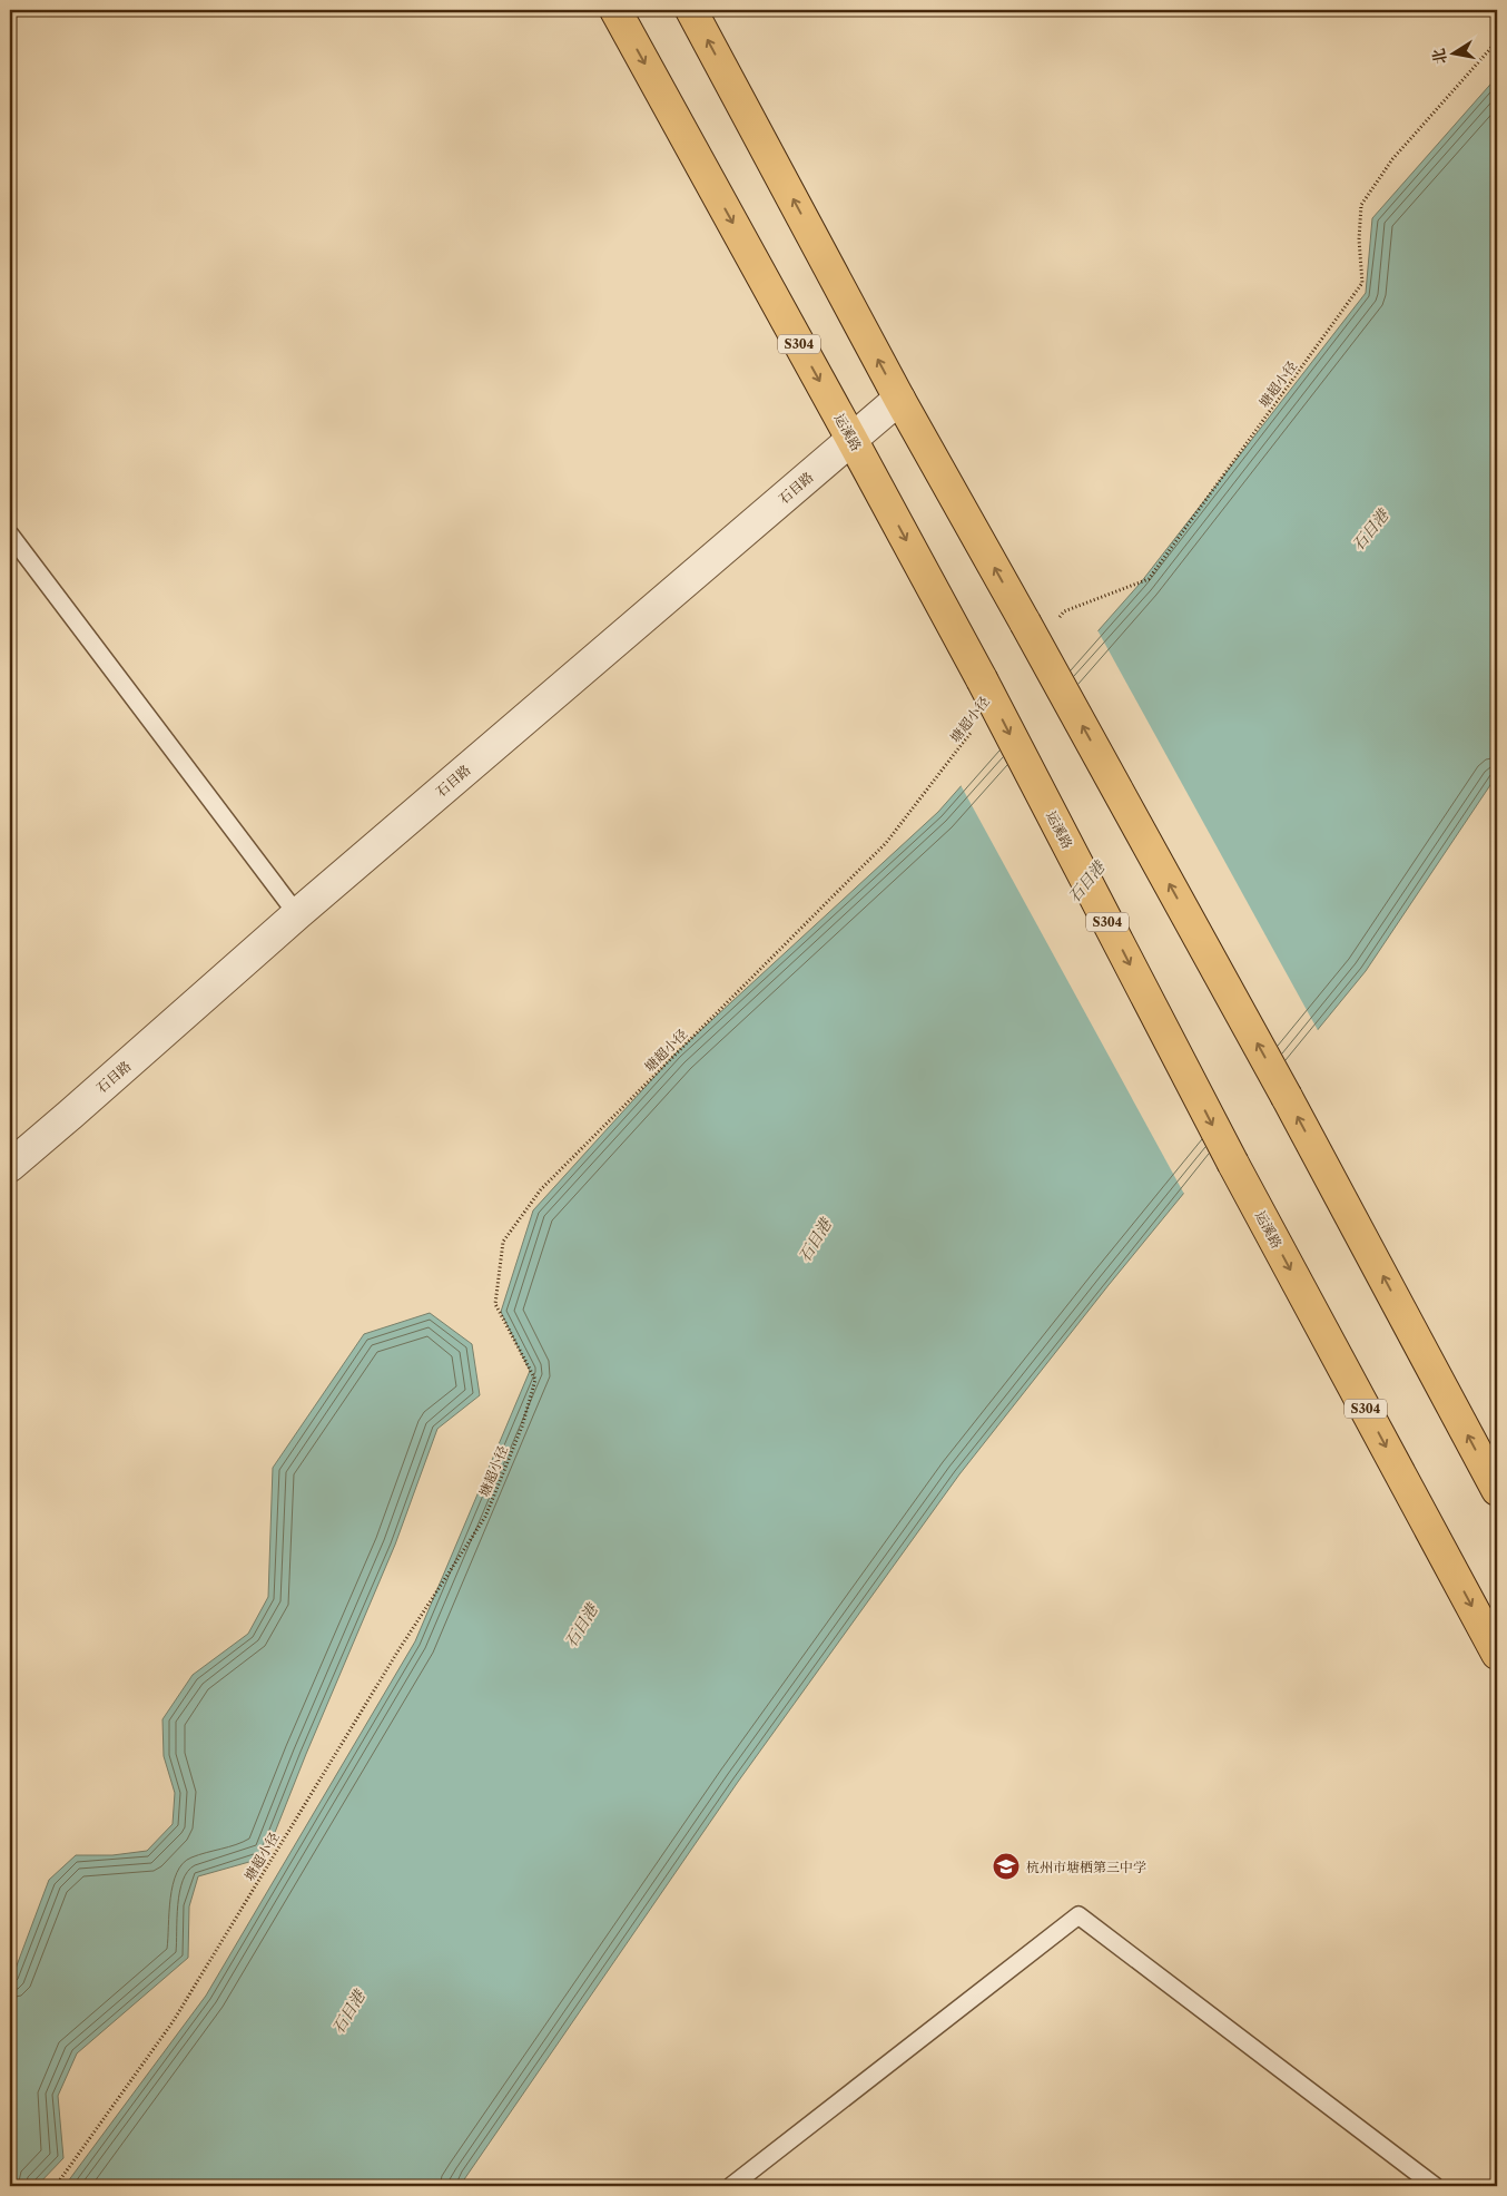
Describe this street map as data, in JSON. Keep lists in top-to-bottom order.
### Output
{
  "streets": {
    "highway": ["S304", "运溪路"],
    "street": ["石目路"],
    "path": ["塘超小径"]
  },
  "crossings": [
    ["运溪路", "石目路"]
  ],
  "water": ["石目港"],
  "places": {
    "school or university": ["杭州市塘栖第三中学"]
  },
  "north": "left"
}
